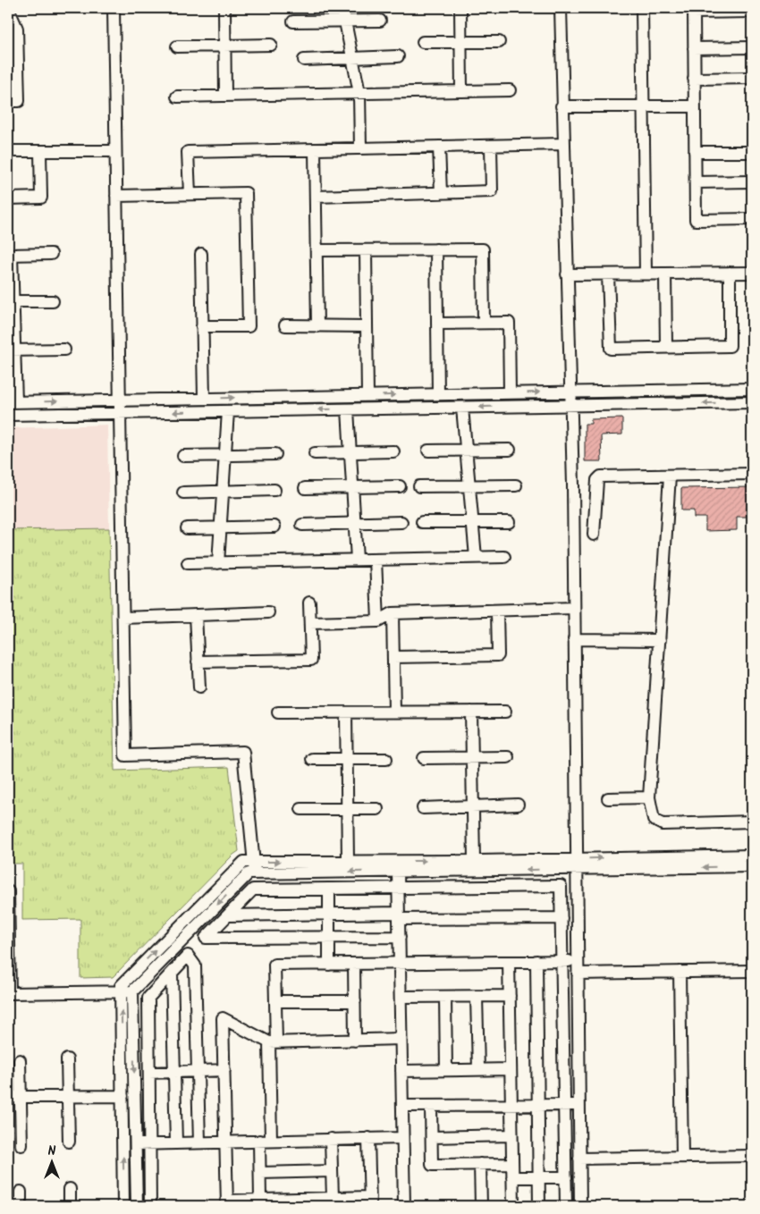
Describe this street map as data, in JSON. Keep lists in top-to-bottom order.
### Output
{
  "north": "top"
}
